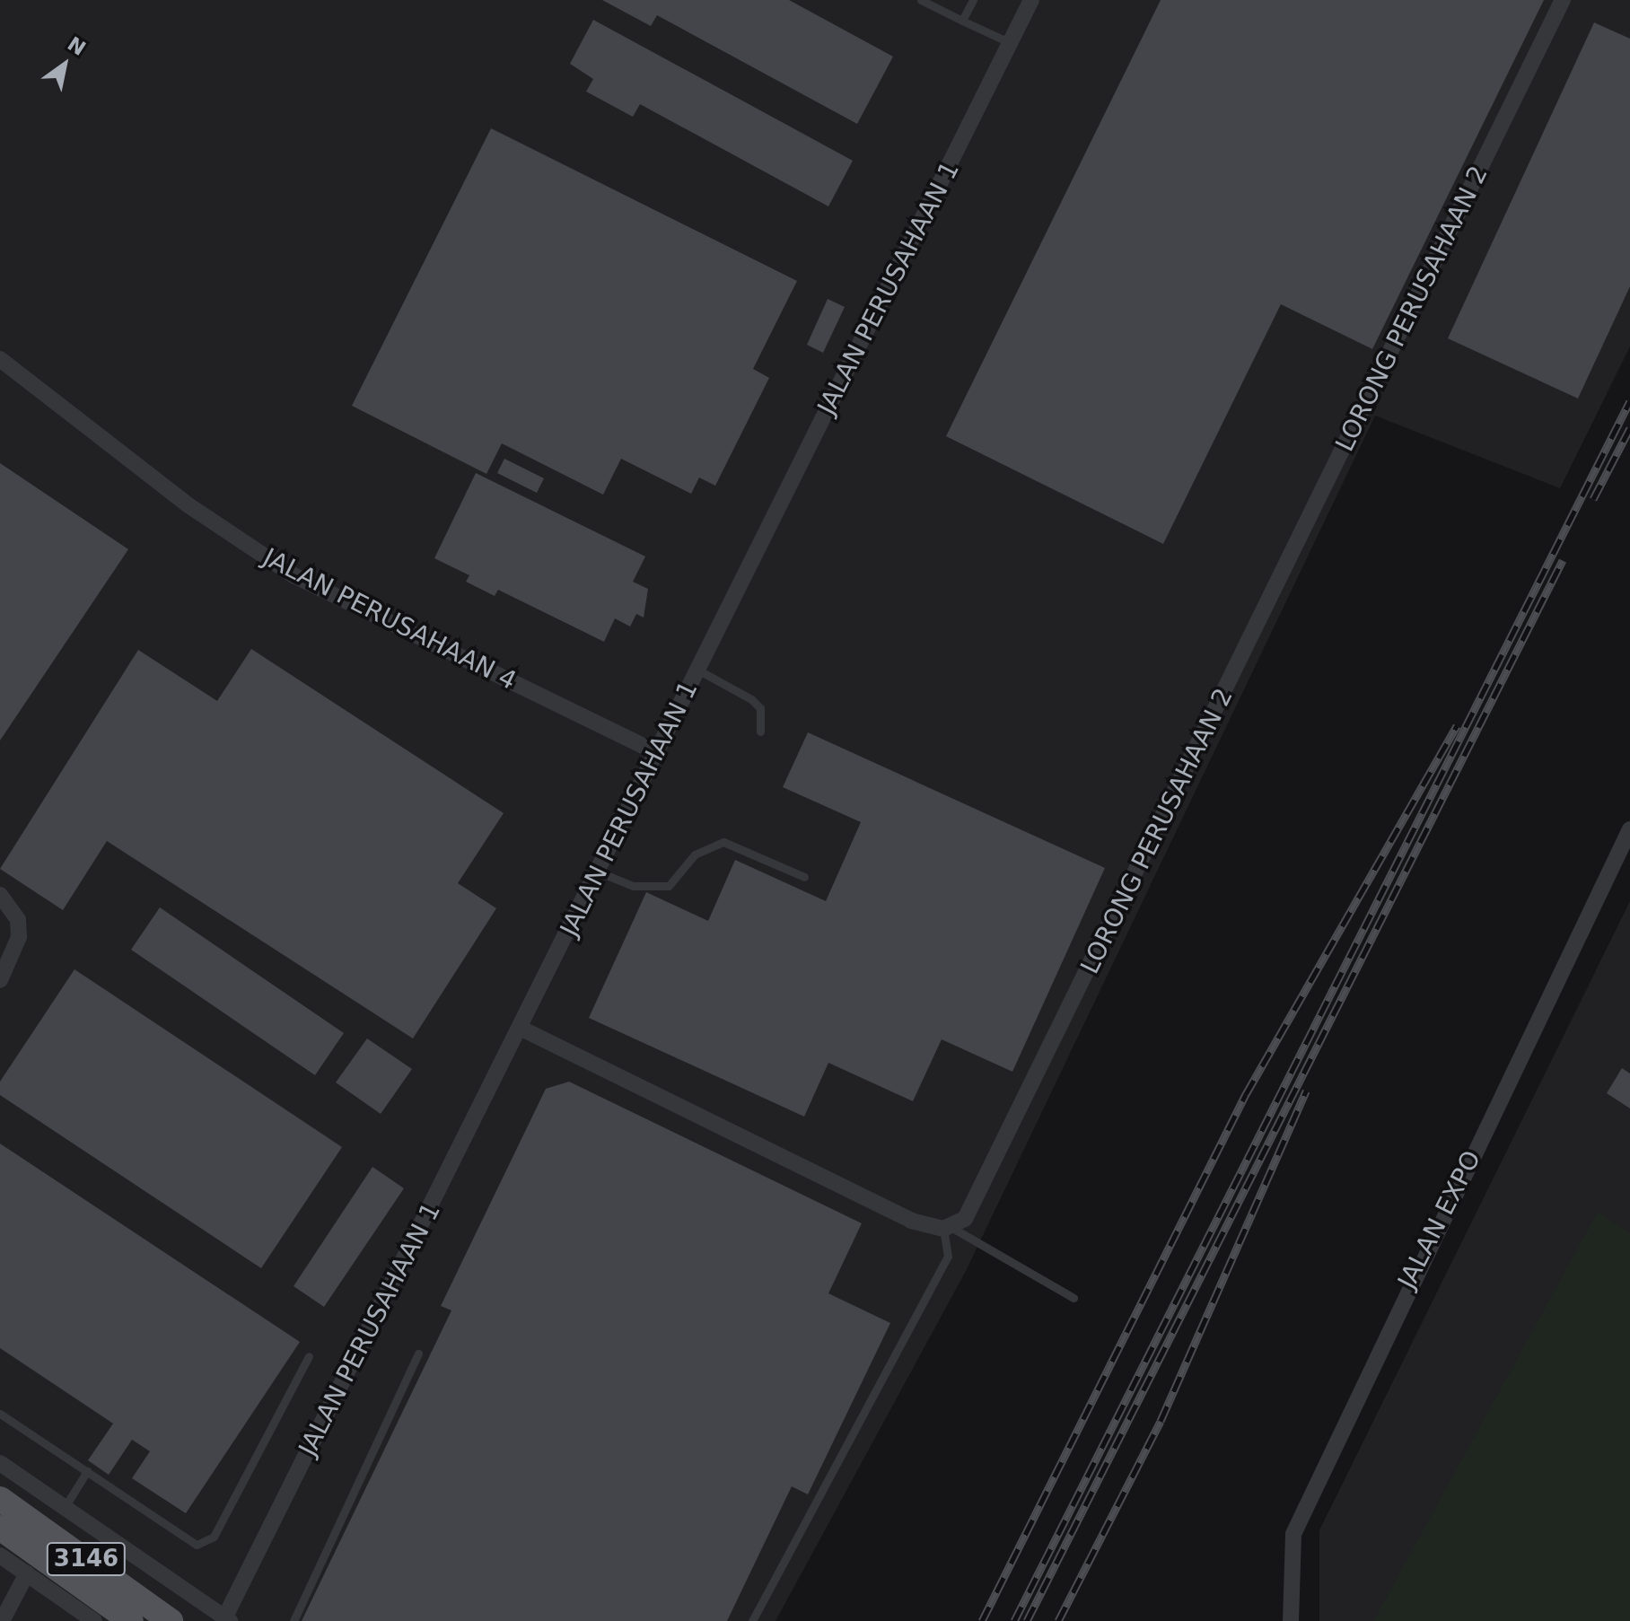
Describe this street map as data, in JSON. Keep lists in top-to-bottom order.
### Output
{
  "streets": {
    "main road": ["3146"],
    "street": [
      "JALAN PERUSAHAAN 1",
      "LORONG PERUSAHAAN 2",
      "JALAN PERUSAHAAN 4",
      "JALAN EXPO"
    ]
  },
  "crossings": [
    ["JALAN PERUSAHAAN 1", "JALAN PERUSAHAAN 4"]
  ],
  "north": "top right"
}
